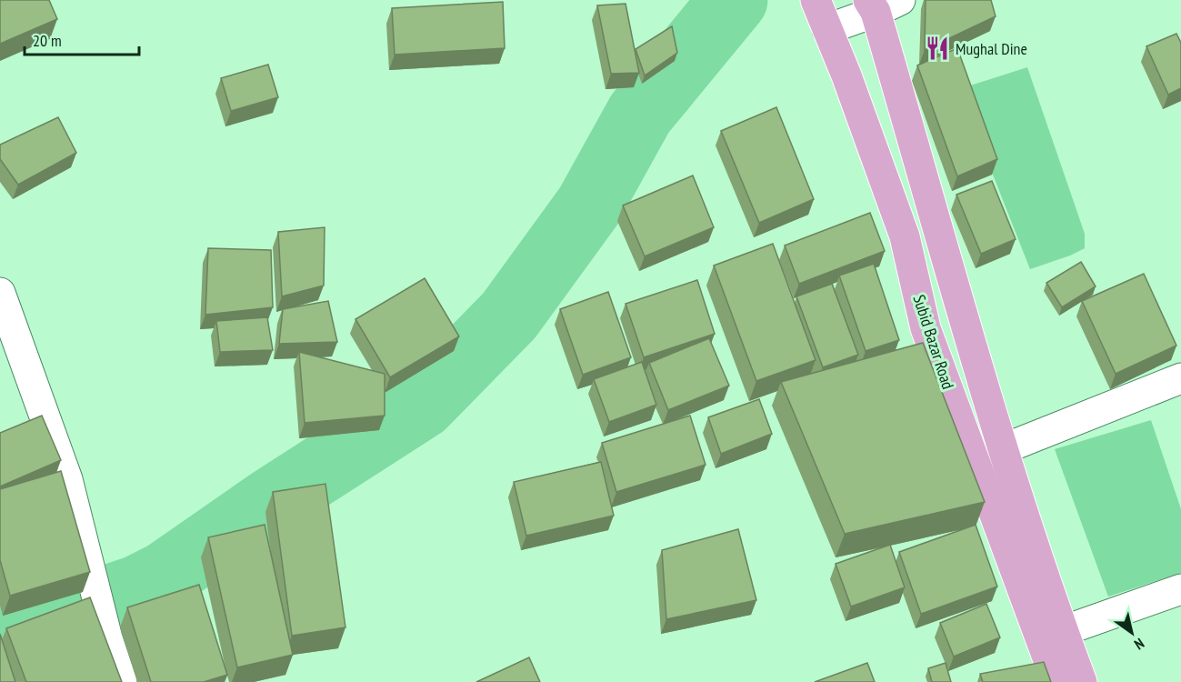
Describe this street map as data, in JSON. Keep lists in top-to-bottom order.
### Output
{
  "streets": {
    "main road": ["Subid Bazar Road"]
  },
  "places": {
    "restaurant": ["Mughal Dine"]
  },
  "scale_bar": "20 m",
  "north": "bottom right"
}
